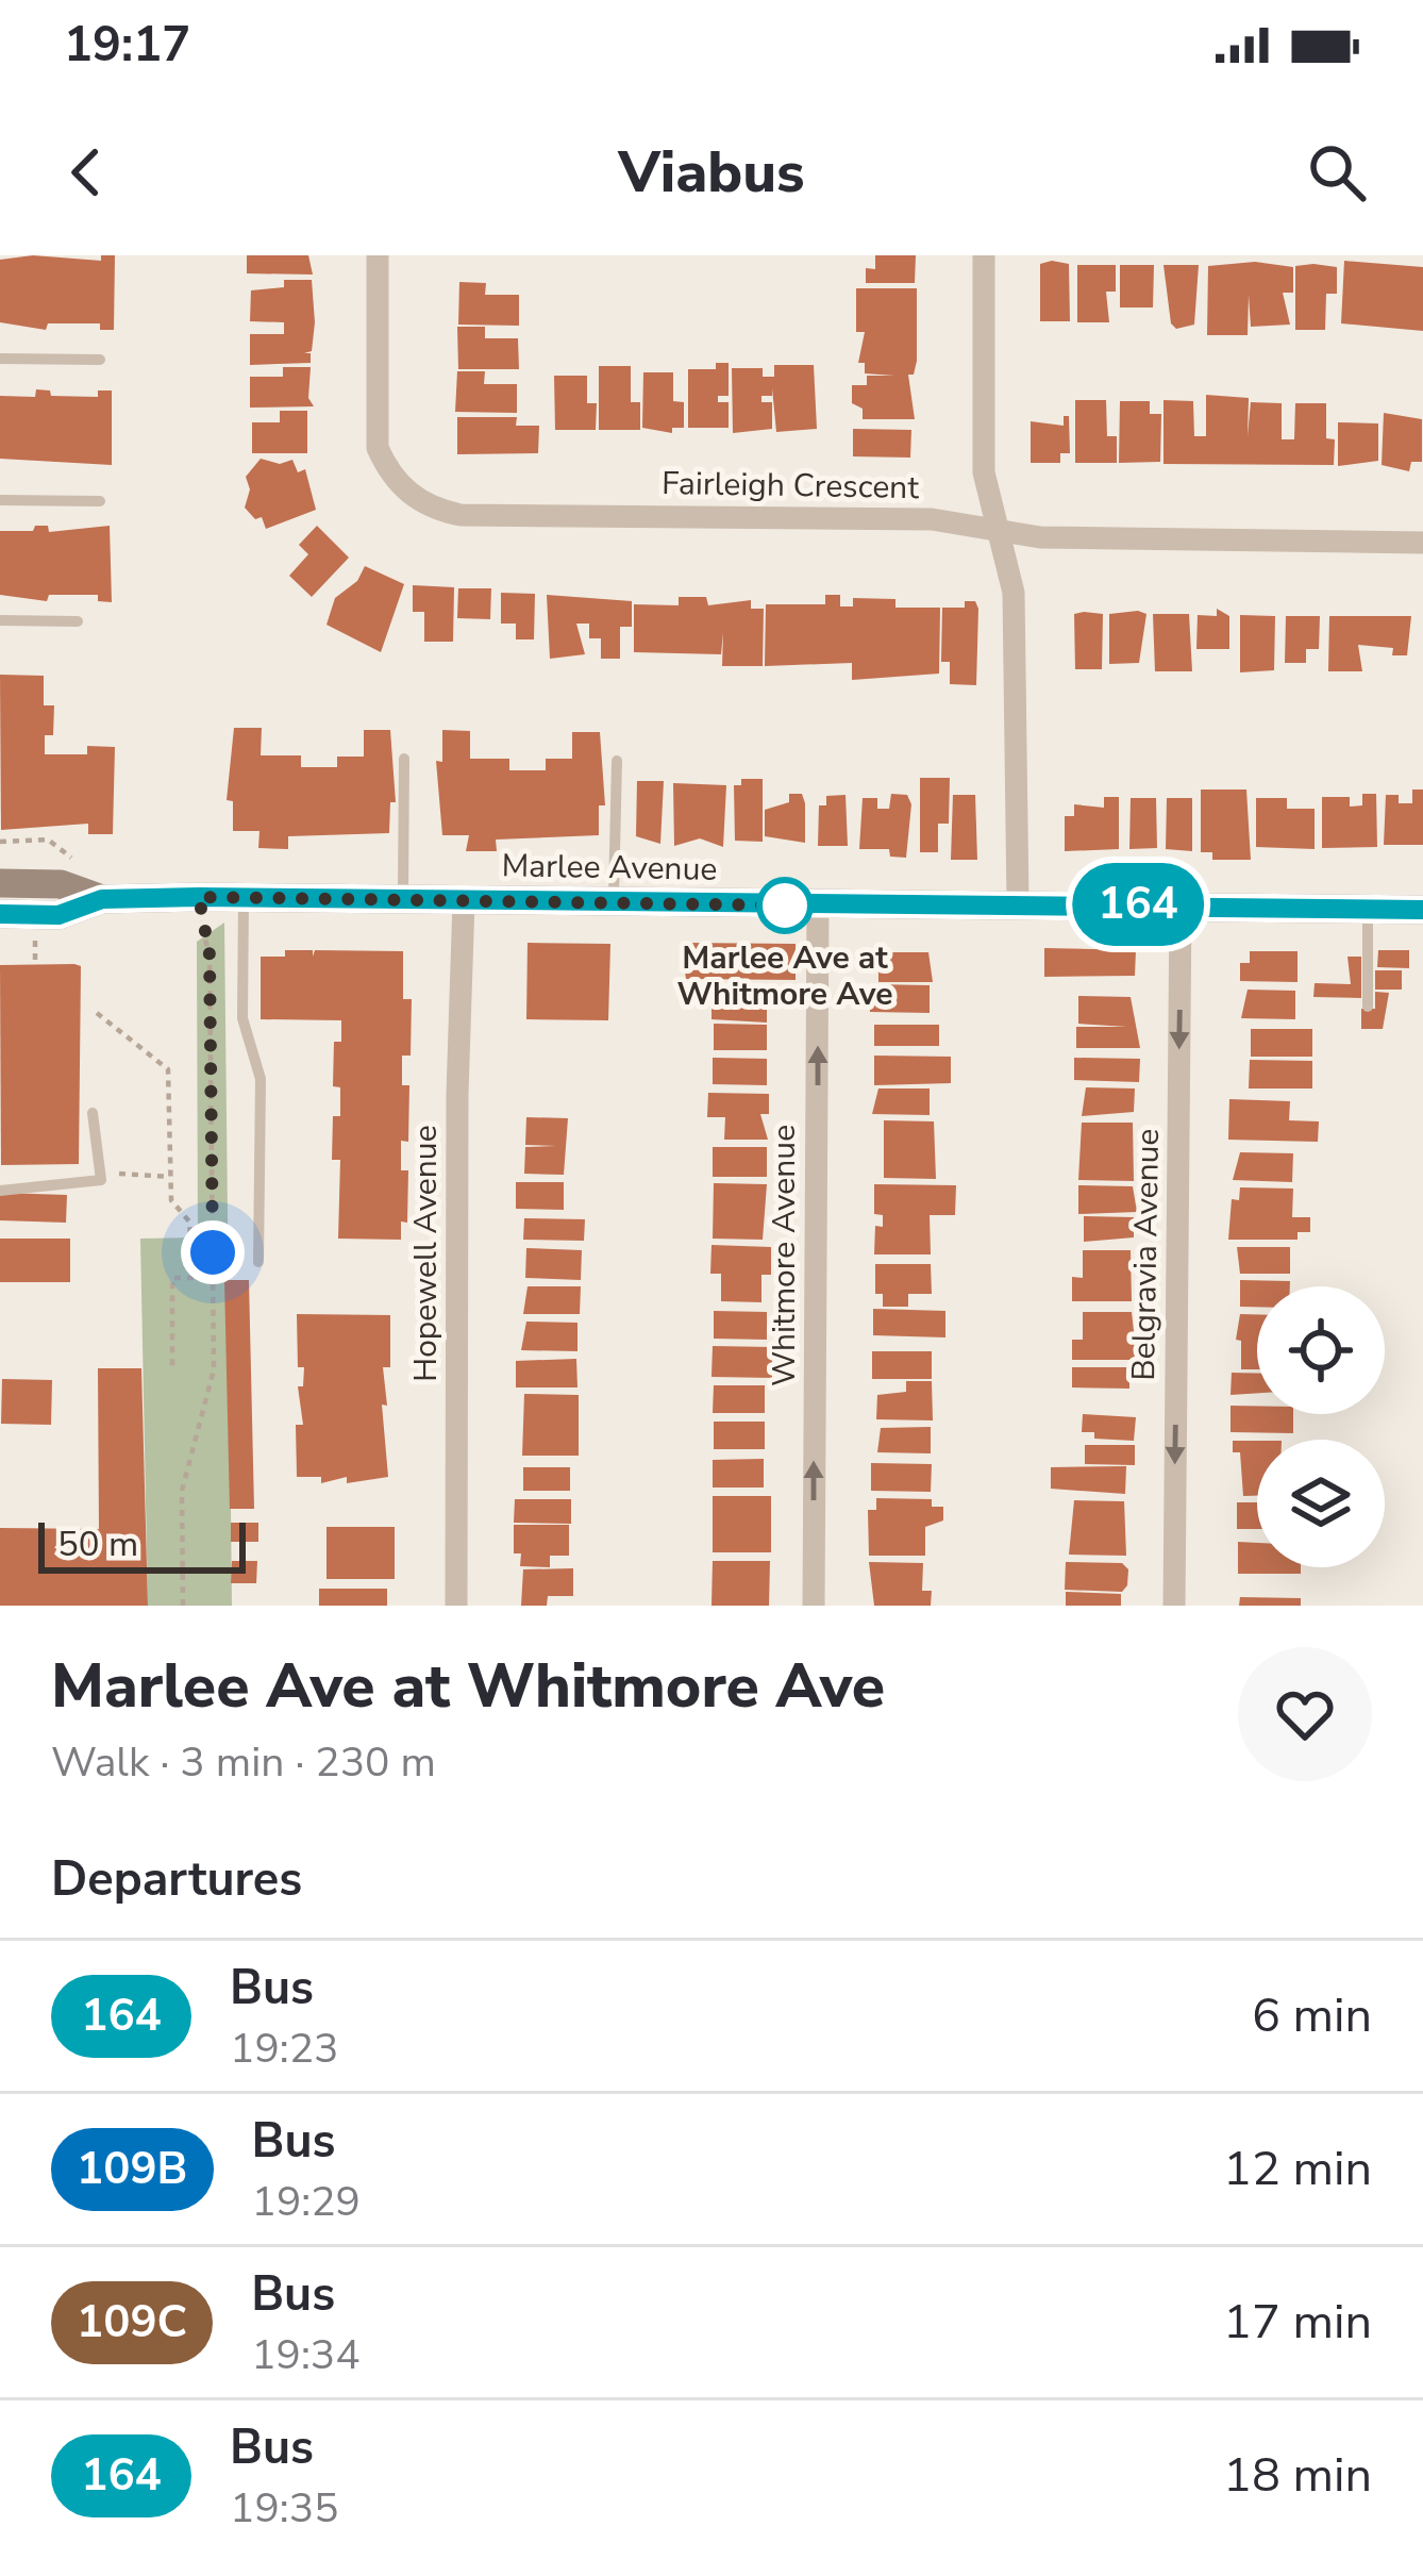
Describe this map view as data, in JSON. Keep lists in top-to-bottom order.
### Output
{
  "streets": {
    "street": [
      "Fairleigh Crescent",
      "Marlee Avenue",
      "Hopewell Avenue",
      "Belgravia Avenue",
      "Whitmore Avenue"
    ]
  },
  "crossings": [
    ["Marlee Avenue", "Hopewell Avenue"],
    ["Marlee Avenue", "Belgravia Avenue"],
    ["Marlee Avenue", "Whitmore Avenue"]
  ],
  "one_way": ["Belgravia Avenue", "Whitmore Avenue"],
  "places": ["Marlee Ave at Whitmore Ave"],
  "lines": ["bus line 164"],
  "scale_bar": "50 m",
  "page": {
    "status": "19:17",
    "header": "Viabus",
    "on_map": "164",
    "scale": "50 m",
    "heading": [
      ["Marlee Ave at Whitmore Ave", "Walk · 3 min · 230 m"],
      "Departures"
    ],
    "list": [
      {
        "mark": "164",
        "name": "Bus",
        "note": "19:23",
        "value": "6 min"
      },
      {
        "mark": "109B",
        "name": "Bus",
        "note": "19:29",
        "value": "12 min"
      },
      {
        "mark": "109C",
        "name": "Bus",
        "note": "19:34",
        "value": "17 min"
      },
      {
        "mark": "164",
        "name": "Bus",
        "note": "19:35",
        "value": "18 min"
      }
    ]
  }
}
